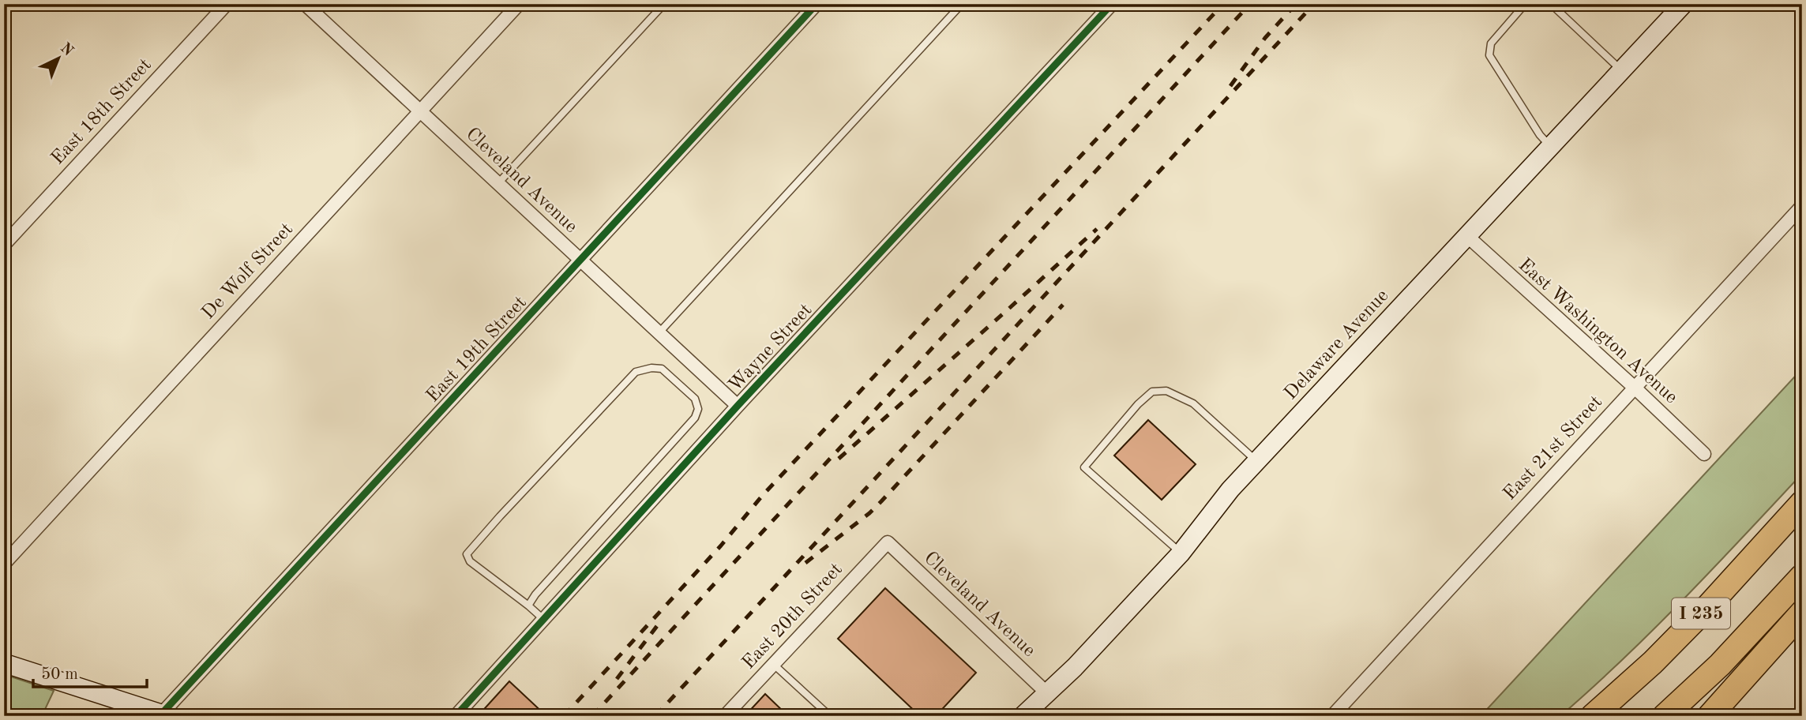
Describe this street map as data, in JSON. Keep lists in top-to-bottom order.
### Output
{
  "streets": {
    "highway": ["I 235"],
    "main road": ["Delaware Avenue"],
    "street": [
      "East 18th Street",
      "Cleveland Avenue",
      "De Wolf Street",
      "East Washington Avenue",
      "Wayne Street",
      "East 19th Street",
      "East 21st Street",
      "East 20th Street"
    ]
  },
  "crossings": [
    ["Cleveland Avenue", "De Wolf Street"],
    ["Cleveland Avenue", "Delaware Avenue"],
    ["Cleveland Avenue", "Wayne Street"],
    ["Cleveland Avenue", "East 19th Street"],
    ["Cleveland Avenue", "East 20th Street"],
    ["East Washington Avenue", "Delaware Avenue"],
    ["East Washington Avenue", "East 21st Street"]
  ],
  "scale_bar": "50 m",
  "north": "top right"
}
